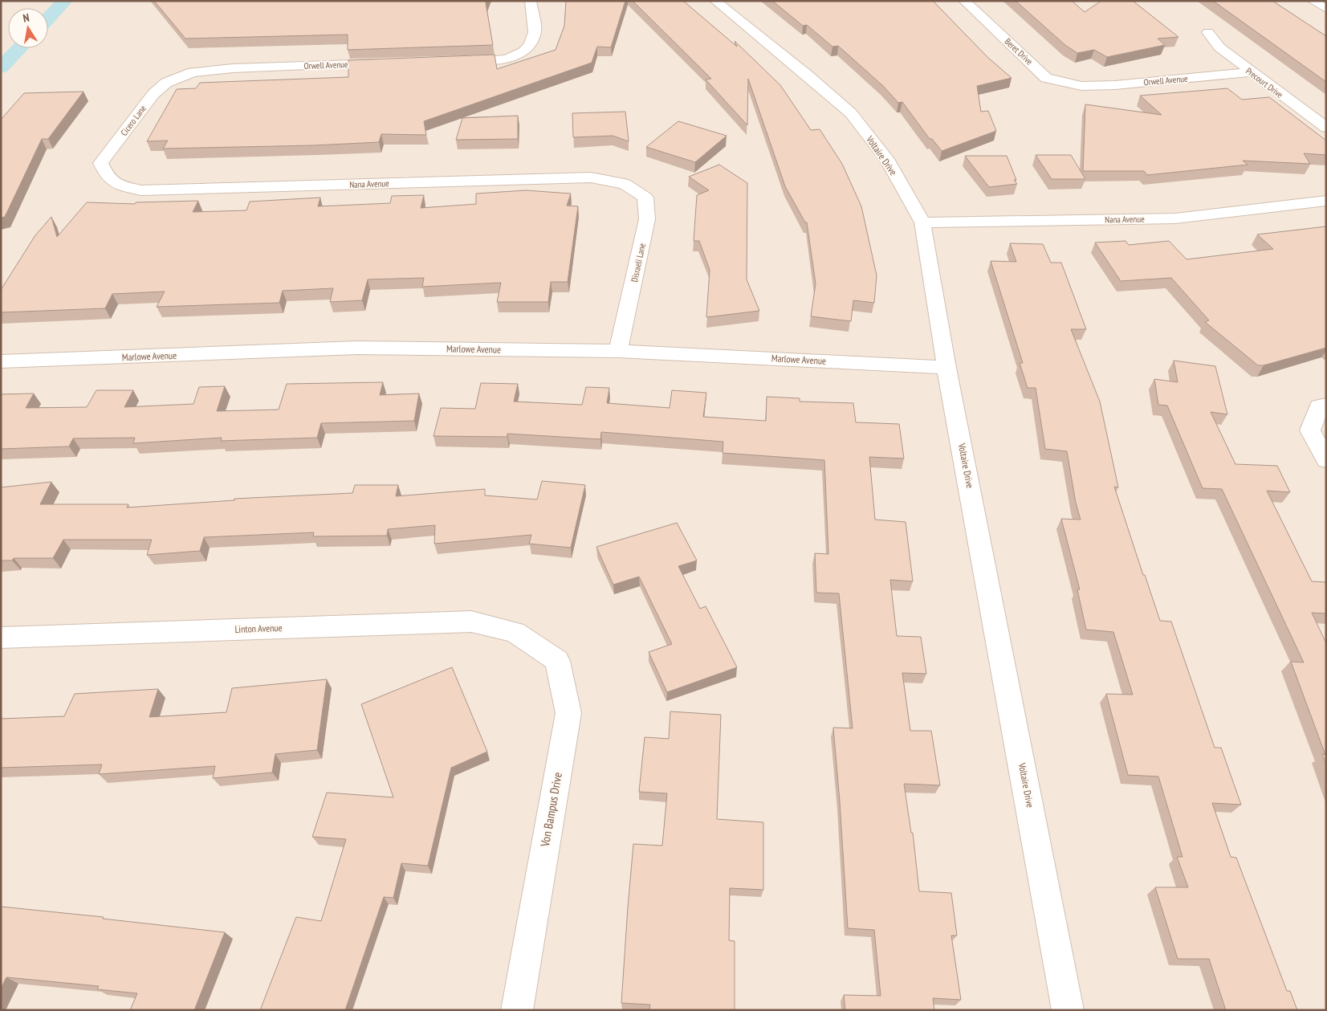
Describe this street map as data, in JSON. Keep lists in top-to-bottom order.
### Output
{
  "streets": {
    "street": [
      "Beret Drive",
      "Orwell Avenue",
      "Precourt Drive",
      "Cicero Lane",
      "Voltaire Drive",
      "Nana Avenue",
      "Disraeli Lane",
      "Marlowe Avenue",
      "Linton Avenue",
      "Von Bampus Drive"
    ]
  },
  "crossings": [
    ["Beret Drive", "Orwell Avenue"],
    ["Orwell Avenue", "Precourt Drive"],
    ["Orwell Avenue", "Cicero Lane"],
    ["Cicero Lane", "Nana Avenue"],
    ["Voltaire Drive", "Nana Avenue"],
    ["Voltaire Drive", "Marlowe Avenue"],
    ["Nana Avenue", "Disraeli Lane"],
    ["Disraeli Lane", "Marlowe Avenue"],
    ["Linton Avenue", "Von Bampus Drive"]
  ],
  "north": "top"
}
